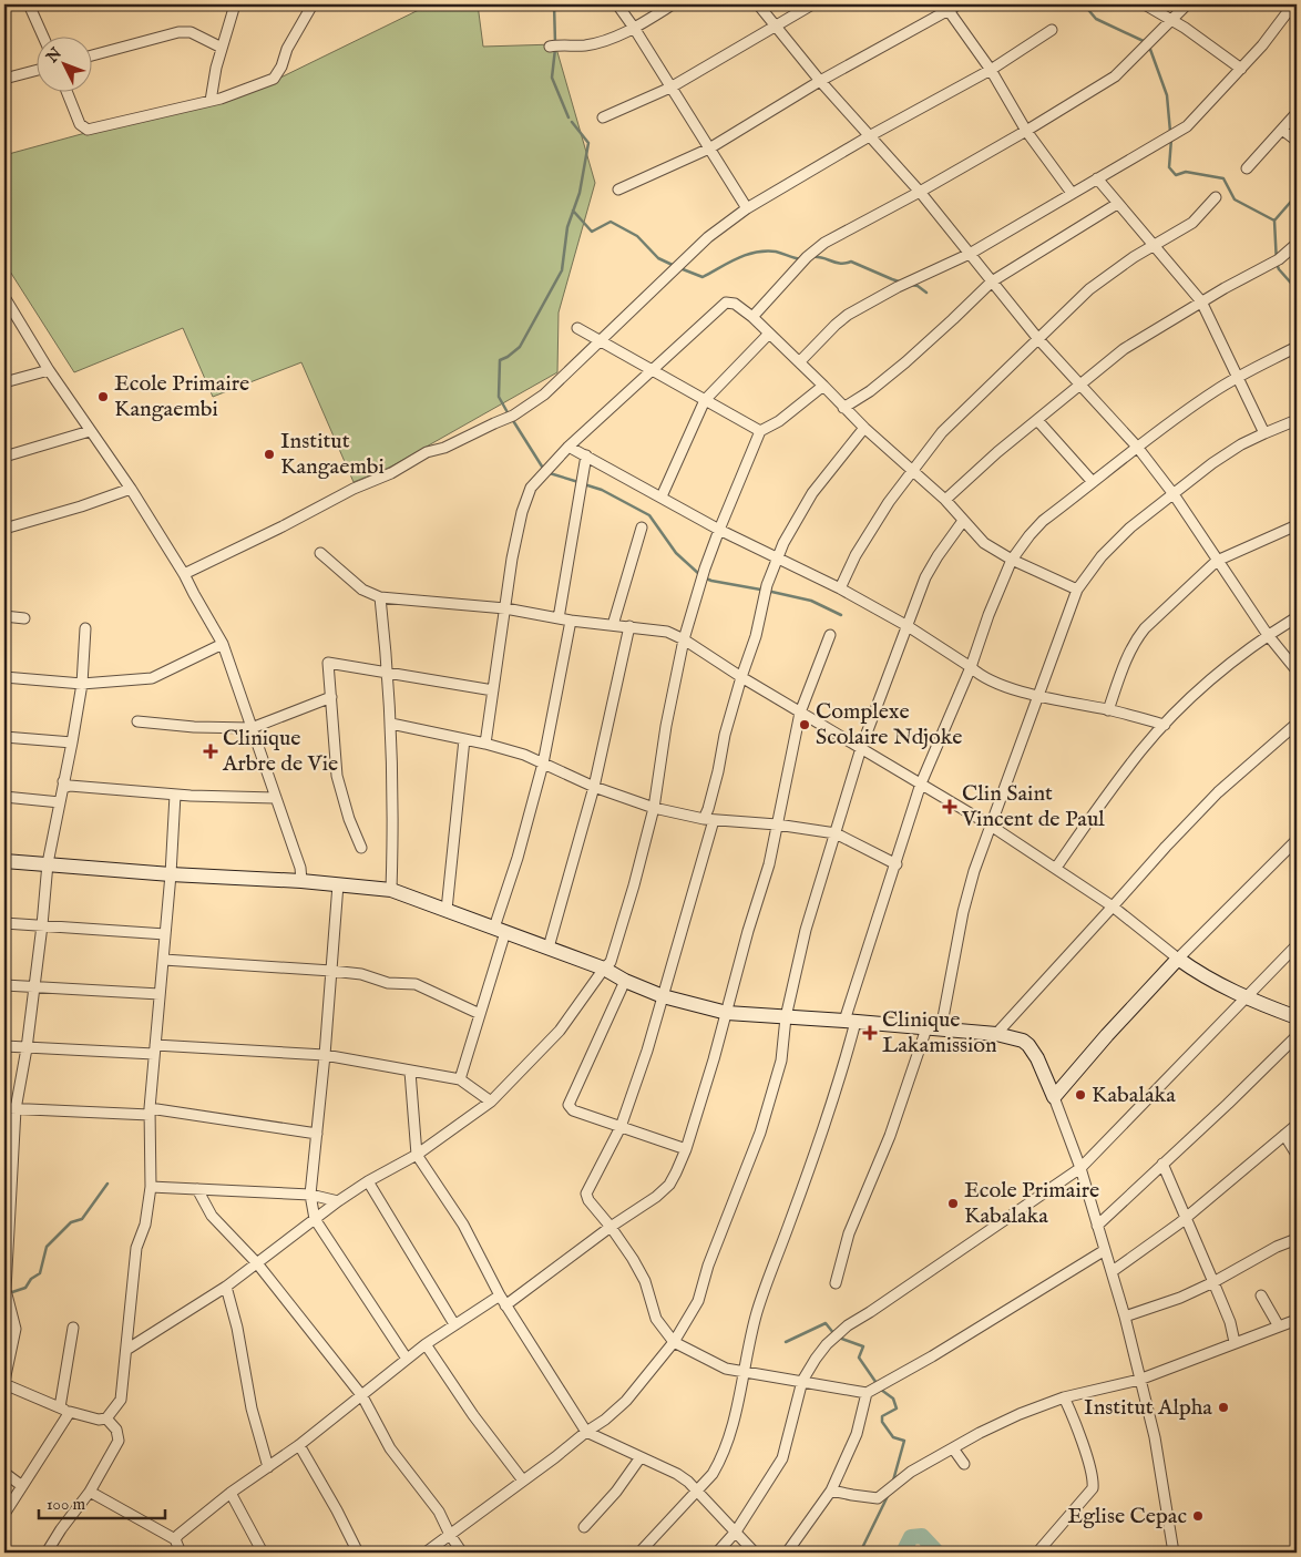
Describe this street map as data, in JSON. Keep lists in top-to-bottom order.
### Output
{
  "places": {
    "other": [
      "Ecole Primaire Kangaembi",
      "Institut Kangaembi",
      "Complexe Scolaire Ndjoke",
      "Kabalaka",
      "Ecole Primaire Kabalaka",
      "Institut Alpha",
      "Eglise Cepac"
    ],
    "health": ["Clinique Arbre de Vie", "Clin Saint Vincent de Paul", "Clinique Lakamission"]
  },
  "scale_bar": "100 m",
  "north": "top left"
}
